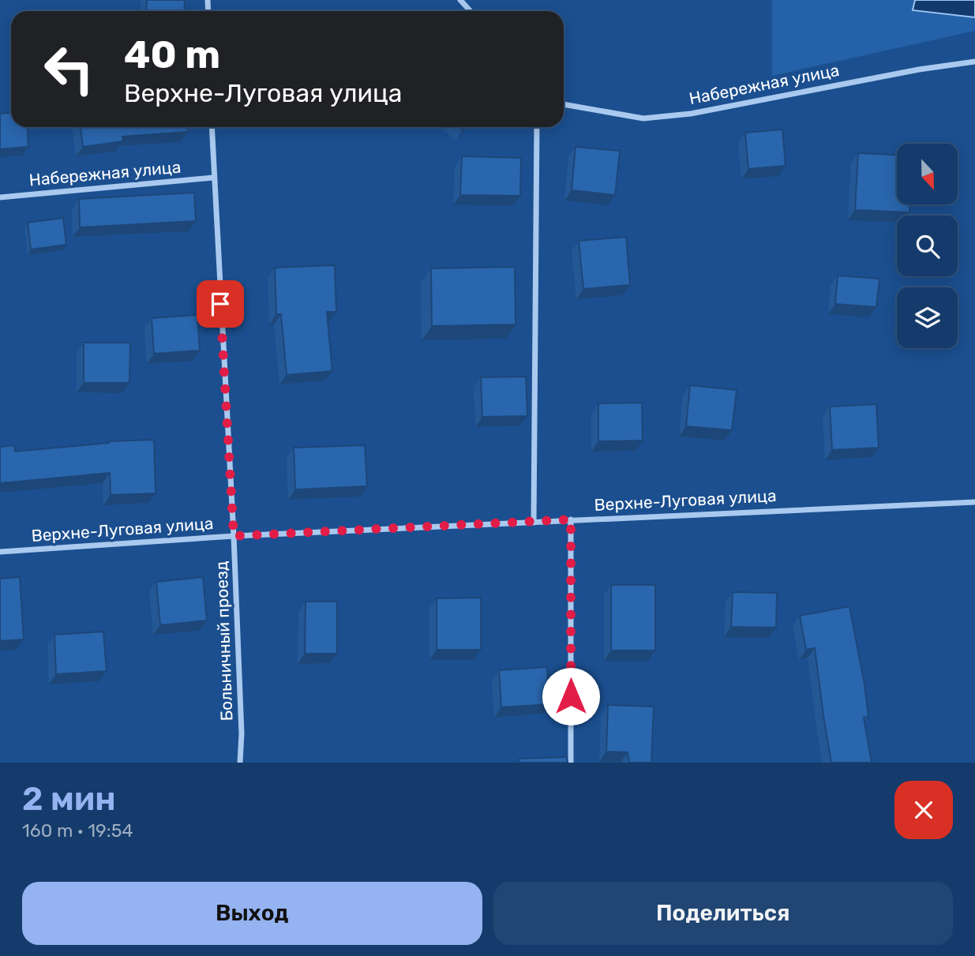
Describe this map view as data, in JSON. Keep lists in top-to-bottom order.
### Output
{
  "streets": {
    "street": ["Набережная улица", "Верхне-Луговая улица", "Больничный проезд"]
  },
  "crossings": [
    ["Набережная улица", "Больничный проезд"],
    ["Верхне-Луговая улица", "Больничный проезд"]
  ],
  "north": "bottom",
  "page": {
    "turn": ["40 m", "Верхне-Луговая улица"],
    "heading": ["2 мин", "160 m · 19:54"],
    "buttons": ["Выход", "Поделиться"]
  }
}
